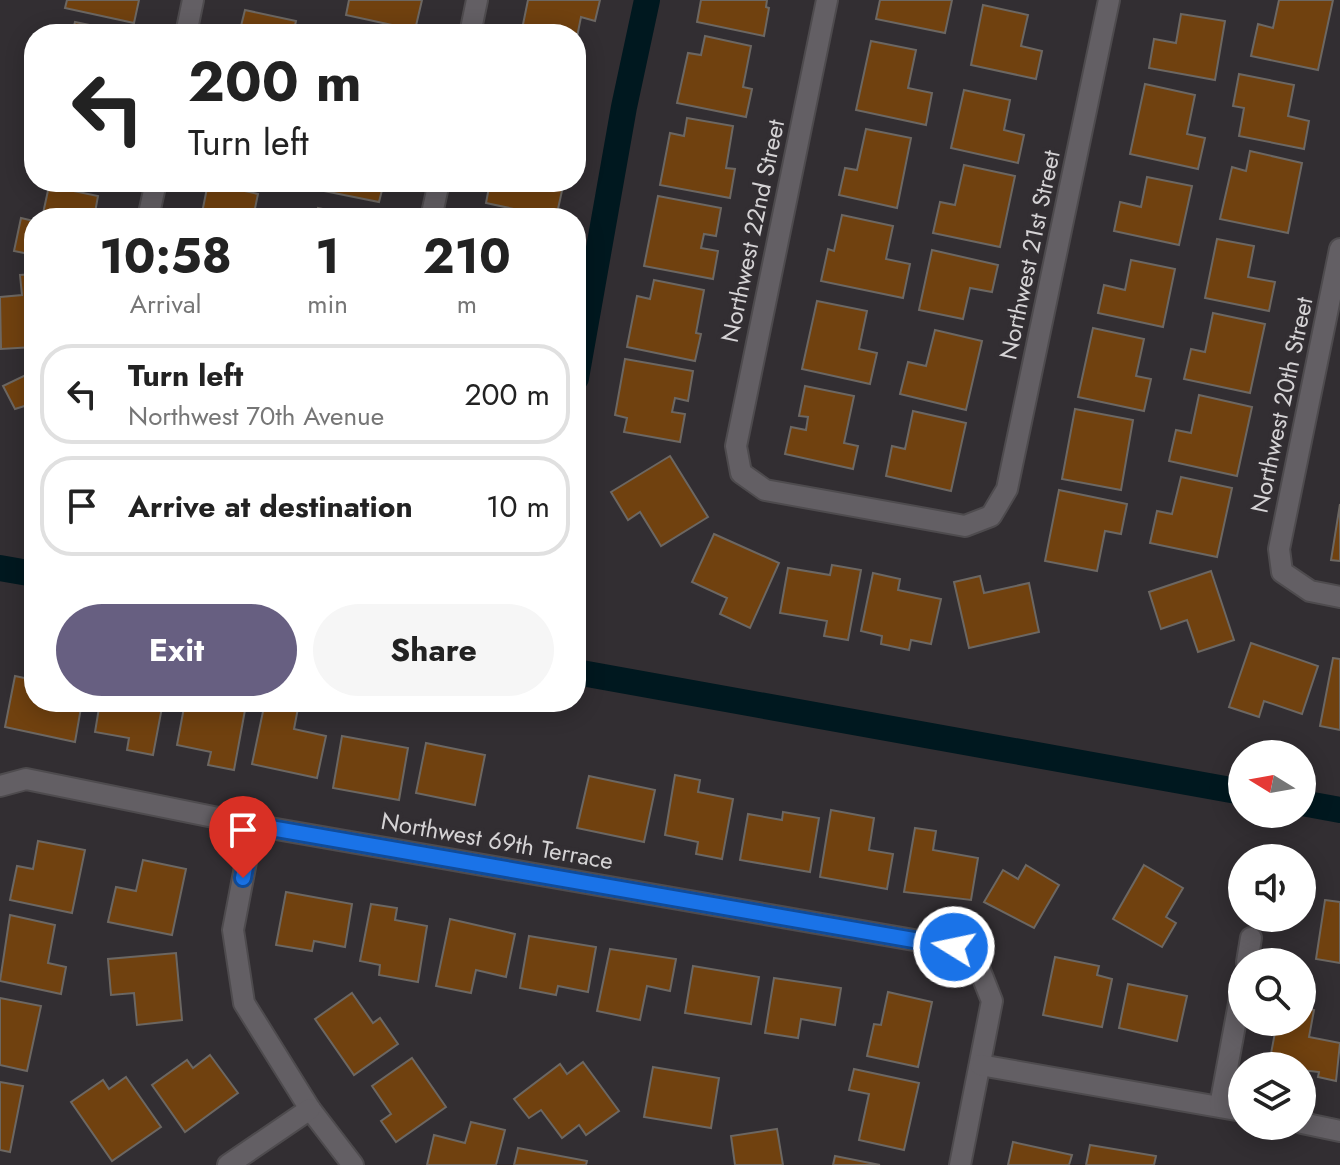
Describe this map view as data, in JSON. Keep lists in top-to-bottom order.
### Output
{
  "streets": {
    "street": [
      "Northwest 22nd Street",
      "Northwest 21st Street",
      "Northwest 20th Street",
      "Northwest 69th Terrace"
    ]
  },
  "crossings": [
    ["Northwest 22nd Street", "Northwest 21st Street"]
  ],
  "north": "left",
  "page": {
    "turn": ["200 m", "Turn left"],
    "eta": [
      "10:58",
      "Arrival",
      "1",
      "min",
      "210",
      "m"
    ],
    "list": [
      {
        "name": "Turn left",
        "note": "Northwest 70th Avenue",
        "value": "200 m"
      },
      {
        "name": "Arrive at destination",
        "value": "10 m"
      }
    ],
    "buttons": ["Exit", "Share"]
  }
}
